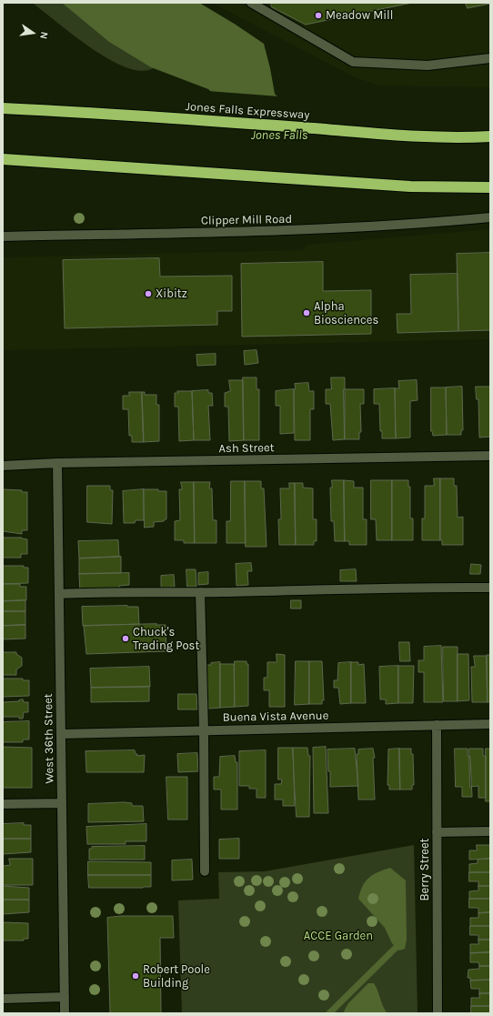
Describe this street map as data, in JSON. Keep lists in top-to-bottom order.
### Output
{
  "streets": {
    "highway": ["Jones Falls Expressway"],
    "street": [
      "Clipper Mill Road",
      "Ash Street",
      "Buena Vista Avenue",
      "West 36th Street",
      "Berry Street"
    ]
  },
  "crossings": [
    ["Ash Street", "West 36th Street"],
    ["Buena Vista Avenue", "West 36th Street"],
    ["Buena Vista Avenue", "Berry Street"]
  ],
  "water": ["Jones Falls"],
  "parks": ["ACCE Garden"],
  "places": [
    "Meadow Mill",
    "Xibitz",
    "Alpha Biosciences",
    "Chuck's Trading Post",
    "Robert Poole Building"
  ],
  "north": "right"
}
